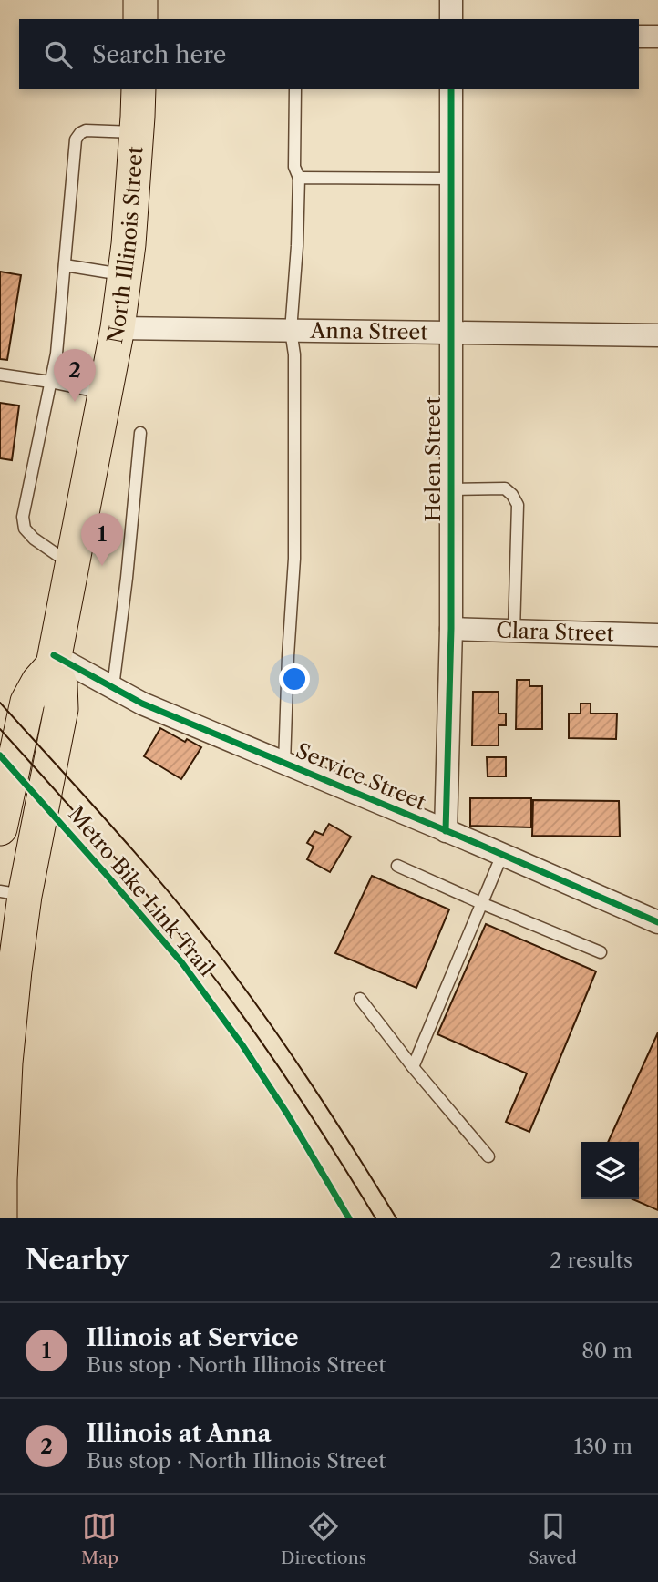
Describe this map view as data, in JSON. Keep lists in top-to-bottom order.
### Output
{
  "streets": {
    "main road": ["North Illinois Street"],
    "street": [
      "Anna Street",
      "Helen Street",
      "Clara Street",
      "Service Street"
    ],
    "cycle path": ["Metro Bike Link Trail"]
  },
  "crossings": [
    ["North Illinois Street", "Anna Street"],
    ["North Illinois Street", "Service Street"],
    ["Anna Street", "Helen Street"],
    ["Helen Street", "Clara Street"],
    ["Helen Street", "Service Street"]
  ],
  "page": {
    "search": "Search here",
    "pins": ["2", "1"],
    "heading": ["Nearby", "2 results"],
    "list": [
      {
        "mark": "1",
        "name": "Illinois at Service",
        "note": "Bus stop · North Illinois Street",
        "value": "80 m"
      },
      {
        "mark": "2",
        "name": "Illinois at Anna",
        "note": "Bus stop · North Illinois Street",
        "value": "130 m"
      }
    ],
    "nav": ["Map", "Directions", "Saved"]
  }
}
